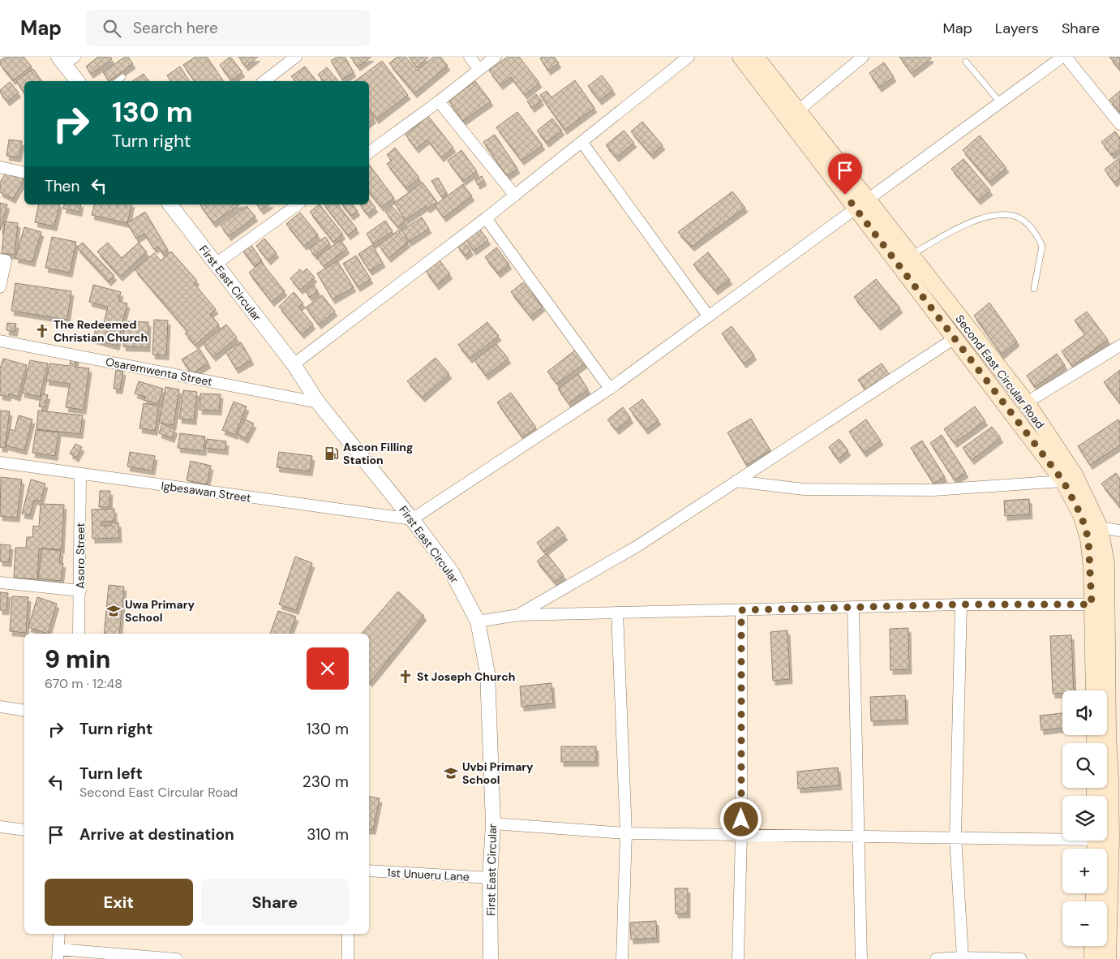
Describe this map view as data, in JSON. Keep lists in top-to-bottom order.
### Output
{
  "streets": {
    "main road": ["Second East Circular Road"],
    "street": [
      "First East Circular",
      "Osaremwenta Street",
      "Igbesawan Street",
      "Asoro Street",
      "1st Unueru Lane"
    ]
  },
  "crossings": [
    ["First East Circular", "Osaremwenta Street"],
    ["First East Circular", "Igbesawan Street"],
    ["First East Circular", "1st Unueru Lane"],
    ["Igbesawan Street", "Asoro Street"]
  ],
  "places": {
    "church": ["The Redeemed Christian Church", "St Joseph Church"],
    "fuel station": ["Ascon Filling Station"],
    "school or university": ["Uwa Primary School", "Uvbi Primary School"]
  },
  "page": {
    "header": "Map",
    "search": "Search here",
    "nav": ["Map", "Layers", "Share"],
    "turn": ["130 m", "Turn right"],
    "then": "Then",
    "heading": ["9 min", "670 m · 12:48"],
    "map_buttons": ["+", "−"],
    "list": [
      {
        "name": "Turn right",
        "value": "130 m"
      },
      {
        "name": "Turn left",
        "note": "Second East Circular Road",
        "value": "230 m"
      },
      {
        "name": "Arrive at destination",
        "value": "310 m"
      }
    ],
    "buttons": ["Exit", "Share"]
  }
}
